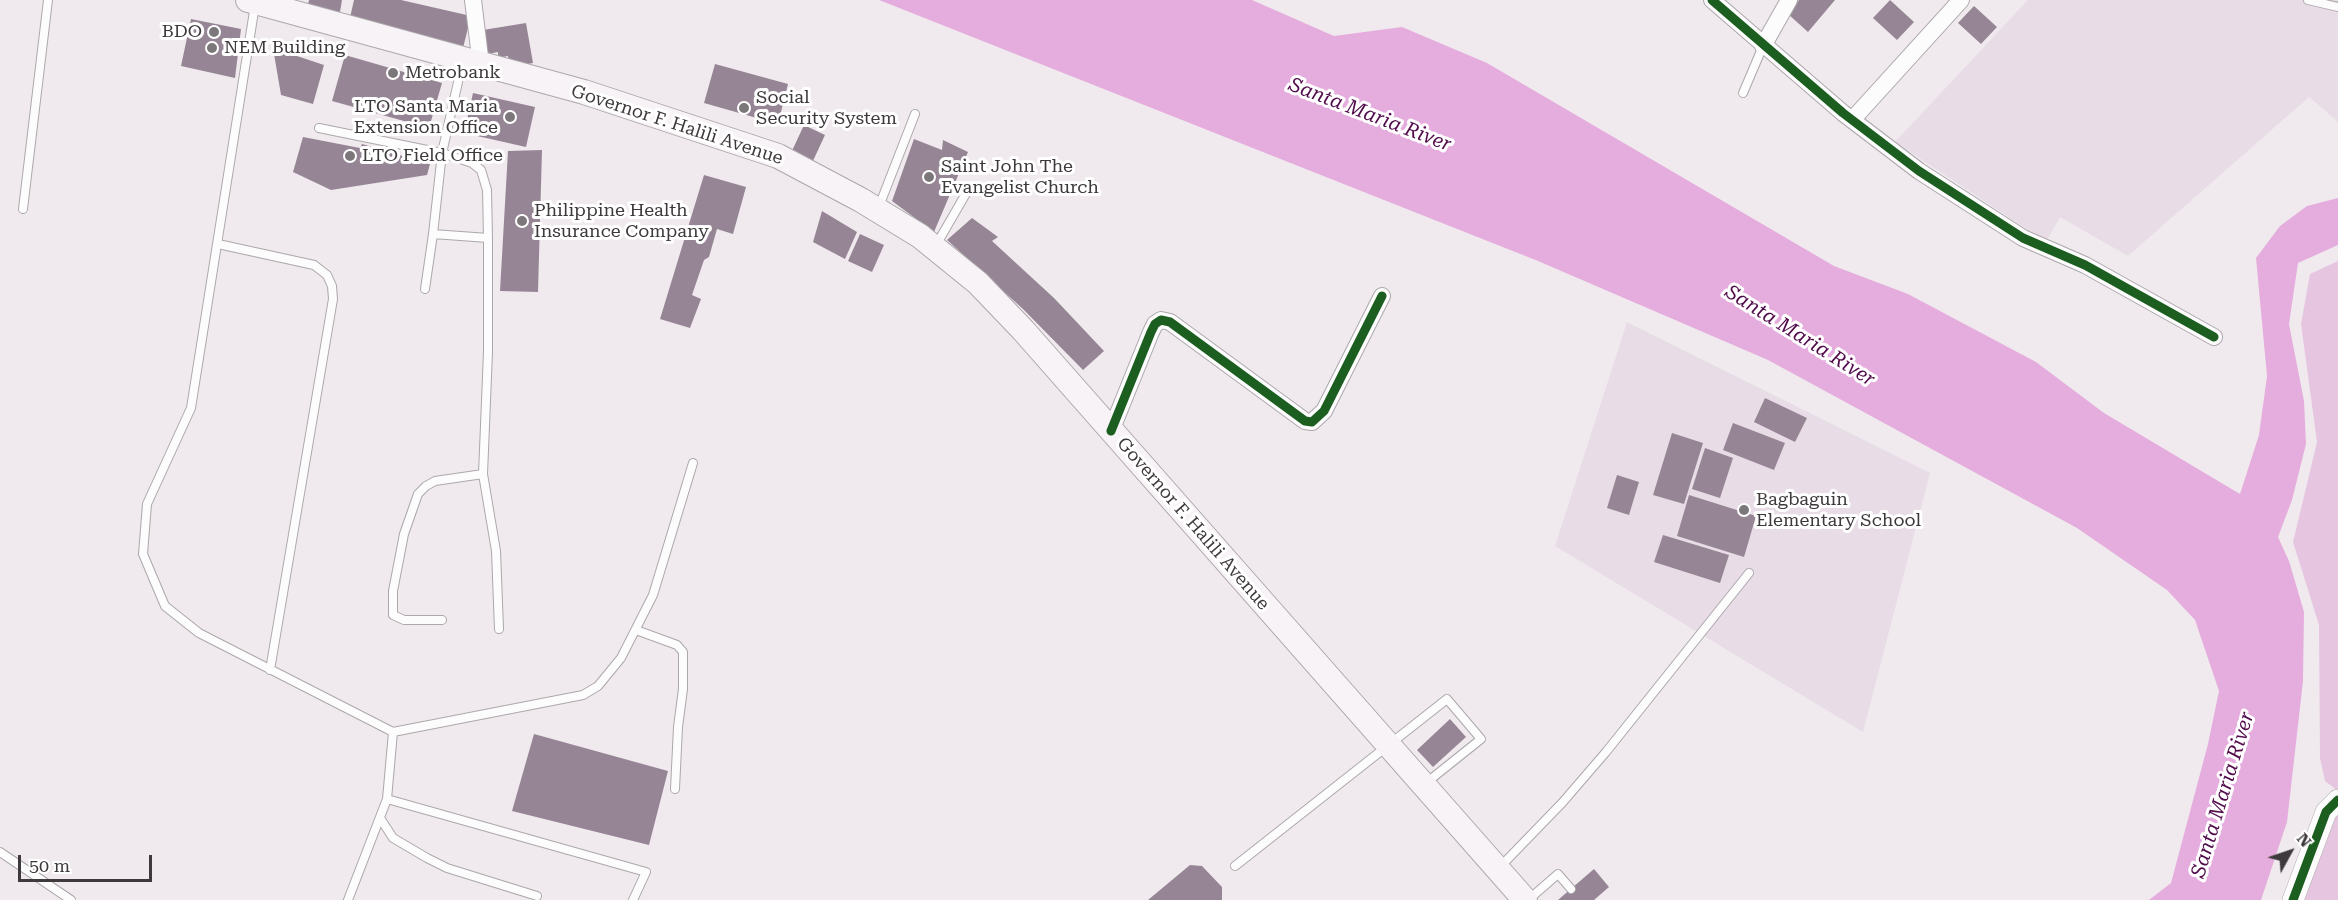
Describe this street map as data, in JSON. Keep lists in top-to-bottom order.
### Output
{
  "streets": {
    "main road": ["Governor F. Halili Avenue"]
  },
  "water": ["Santa Maria River"],
  "places": [
    "BDO",
    "NEM Building",
    "Metrobank",
    "Social Security System",
    "LTO Santa Maria Extension Office",
    "LTO Field Office",
    "Saint John The Evangelist Church",
    "Philippine Health Insurance Company",
    "Bagbaguin Elementary School"
  ],
  "scale_bar": "50 m",
  "north": "top right"
}
